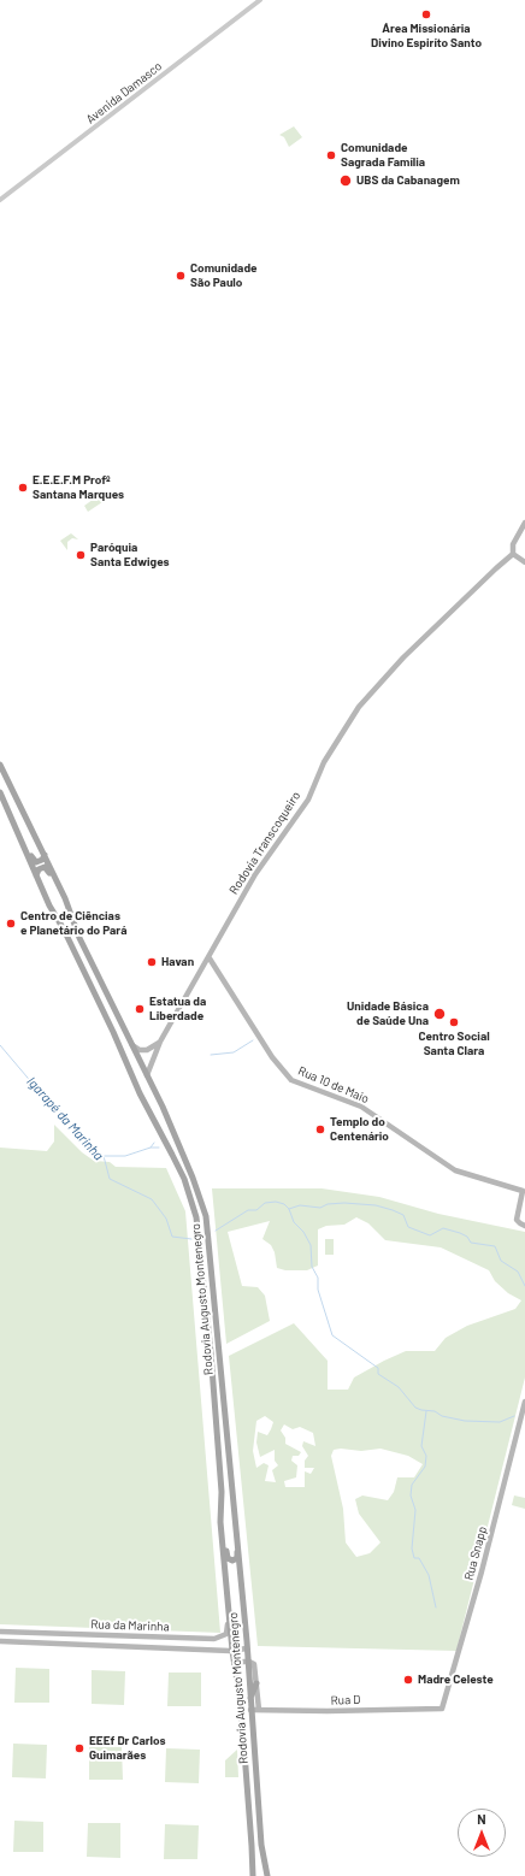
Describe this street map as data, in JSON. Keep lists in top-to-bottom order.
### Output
{
  "streets": {
    "main road": [
      "Rodovia Transcoqueiro",
      "Rua 10 de Maio",
      "Rodovia Augusto Montenegro",
      "Rua Snapp",
      "Rua da Marinha",
      "Rua D"
    ],
    "street": ["Avenida Damasco"]
  },
  "crossings": [
    ["Rodovia Transcoqueiro", "Rua 10 de Maio"],
    ["Rodovia Transcoqueiro", "Rodovia Augusto Montenegro"],
    ["Rodovia Augusto Montenegro", "Rua da Marinha"],
    ["Rodovia Augusto Montenegro", "Rua D"],
    ["Rua Snapp", "Rua D"]
  ],
  "water": ["Igarapé da Marinha"],
  "places": [
    "Área Missionária Divino Espiríto Santo",
    "Comunidade Sagrada Família",
    "UBS da Cabanagem",
    "Comunidade São Paulo",
    "E.E.E.F.M Profº Santana Marques",
    "Paróquia Santa Edwiges",
    "Centro de Ciências e Planetário do Pará",
    "Havan",
    "Estatua da Liberdade",
    "Unidade Básica de Saúde Una",
    "Centro Social Santa Clara",
    "Templo do Centenário",
    "Madre Celeste",
    "EEEf Dr Carlos Guimarães"
  ],
  "north": "top"
}
